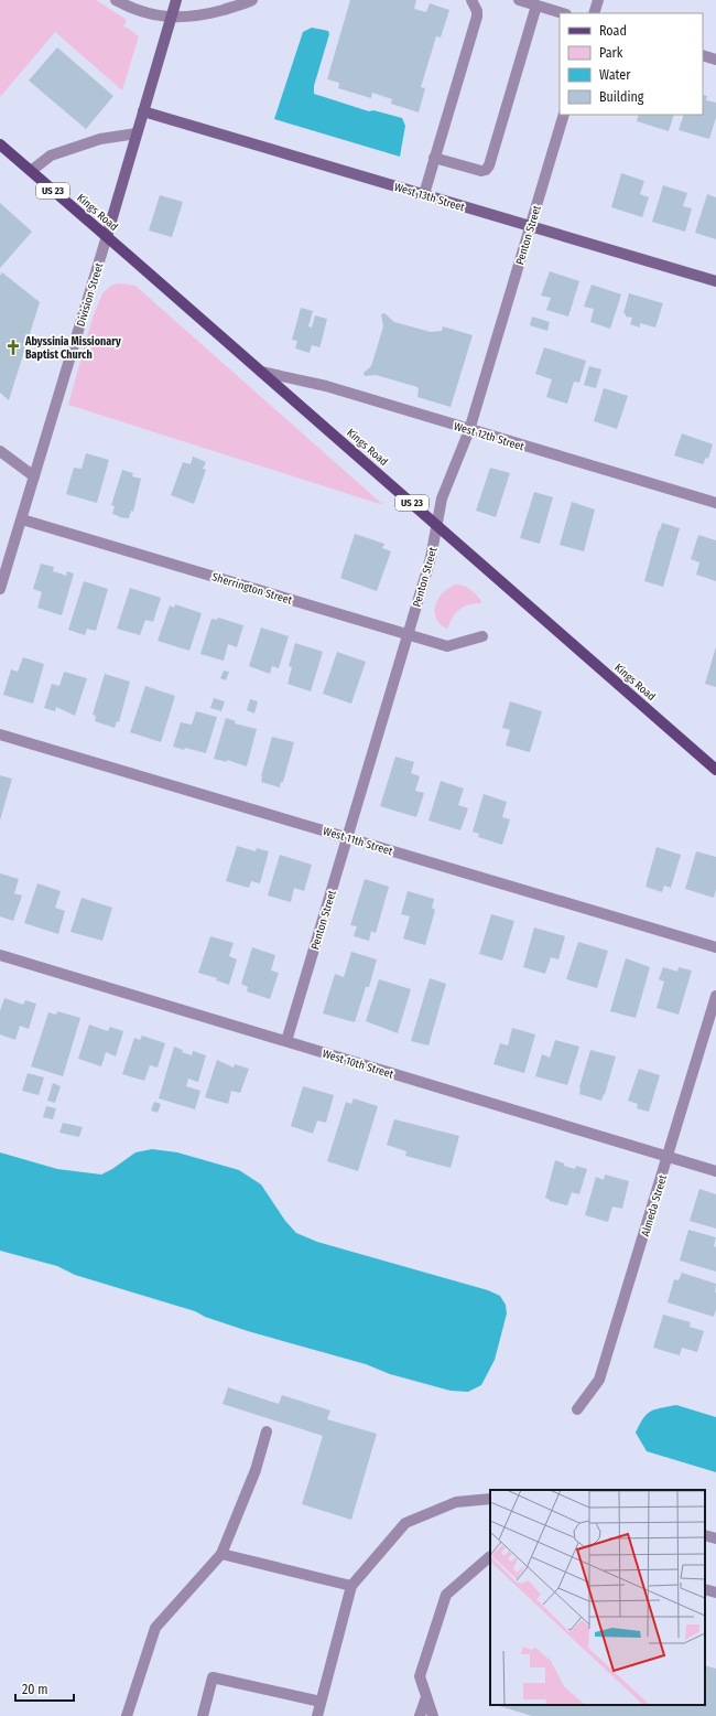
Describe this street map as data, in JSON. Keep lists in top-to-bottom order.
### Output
{
  "streets": {
    "main road": ["US 23", "Kings Road"],
    "street": [
      "West 13th Street",
      "Penton Street",
      "Division Street",
      "West 12th Street",
      "Sherrington Street",
      "West 11th Street",
      "West 10th Street",
      "Almeda Street"
    ]
  },
  "crossings": [
    ["West 13th Street", "Penton Street"],
    ["West 13th Street", "Division Street"],
    ["Kings Road", "Penton Street"],
    ["Kings Road", "Division Street"],
    ["Kings Road", "West 12th Street"],
    ["Penton Street", "West 12th Street"],
    ["Penton Street", "Sherrington Street"],
    ["Penton Street", "West 11th Street"],
    ["Penton Street", "West 10th Street"],
    ["Division Street", "Sherrington Street"],
    ["West 10th Street", "Almeda Street"]
  ],
  "places": {
    "church": ["Abyssinia Missionary Baptist Church"]
  },
  "legend": [
    "Road",
    "Park",
    "Water",
    "Building"
  ],
  "scale_bar": "20 m"
}
